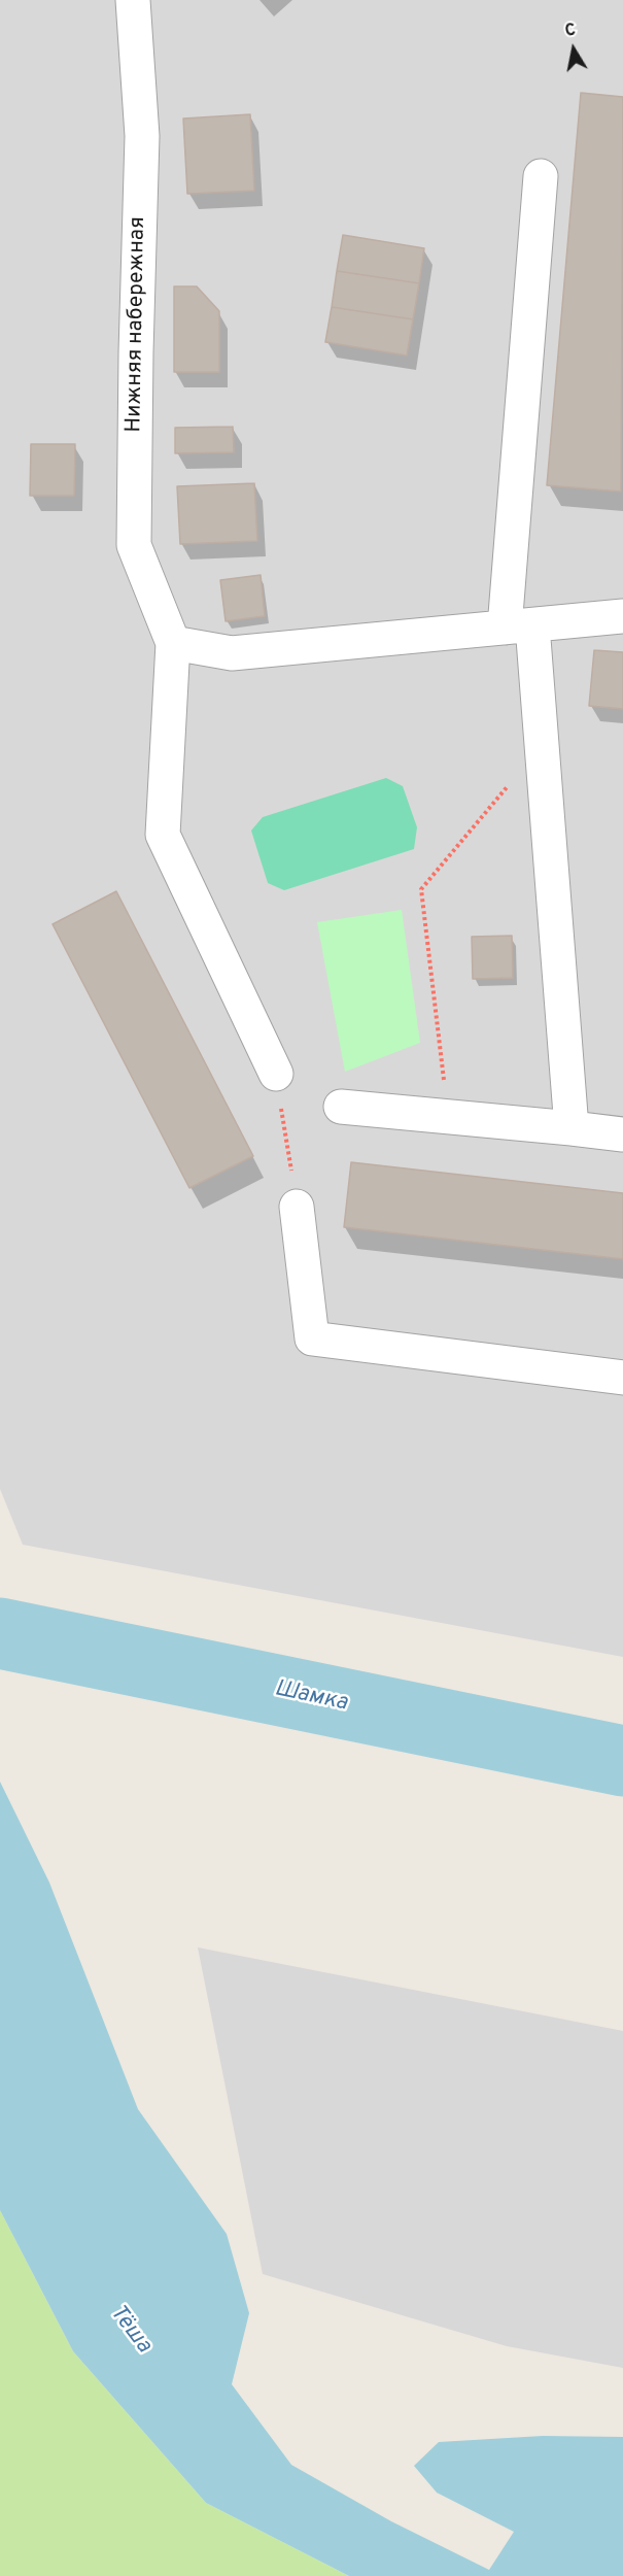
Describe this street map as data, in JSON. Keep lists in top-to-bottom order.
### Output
{
  "streets": {
    "street": ["Нижняя набережная"]
  },
  "water": ["Шамка", "Тёша"],
  "north": "top"
}
